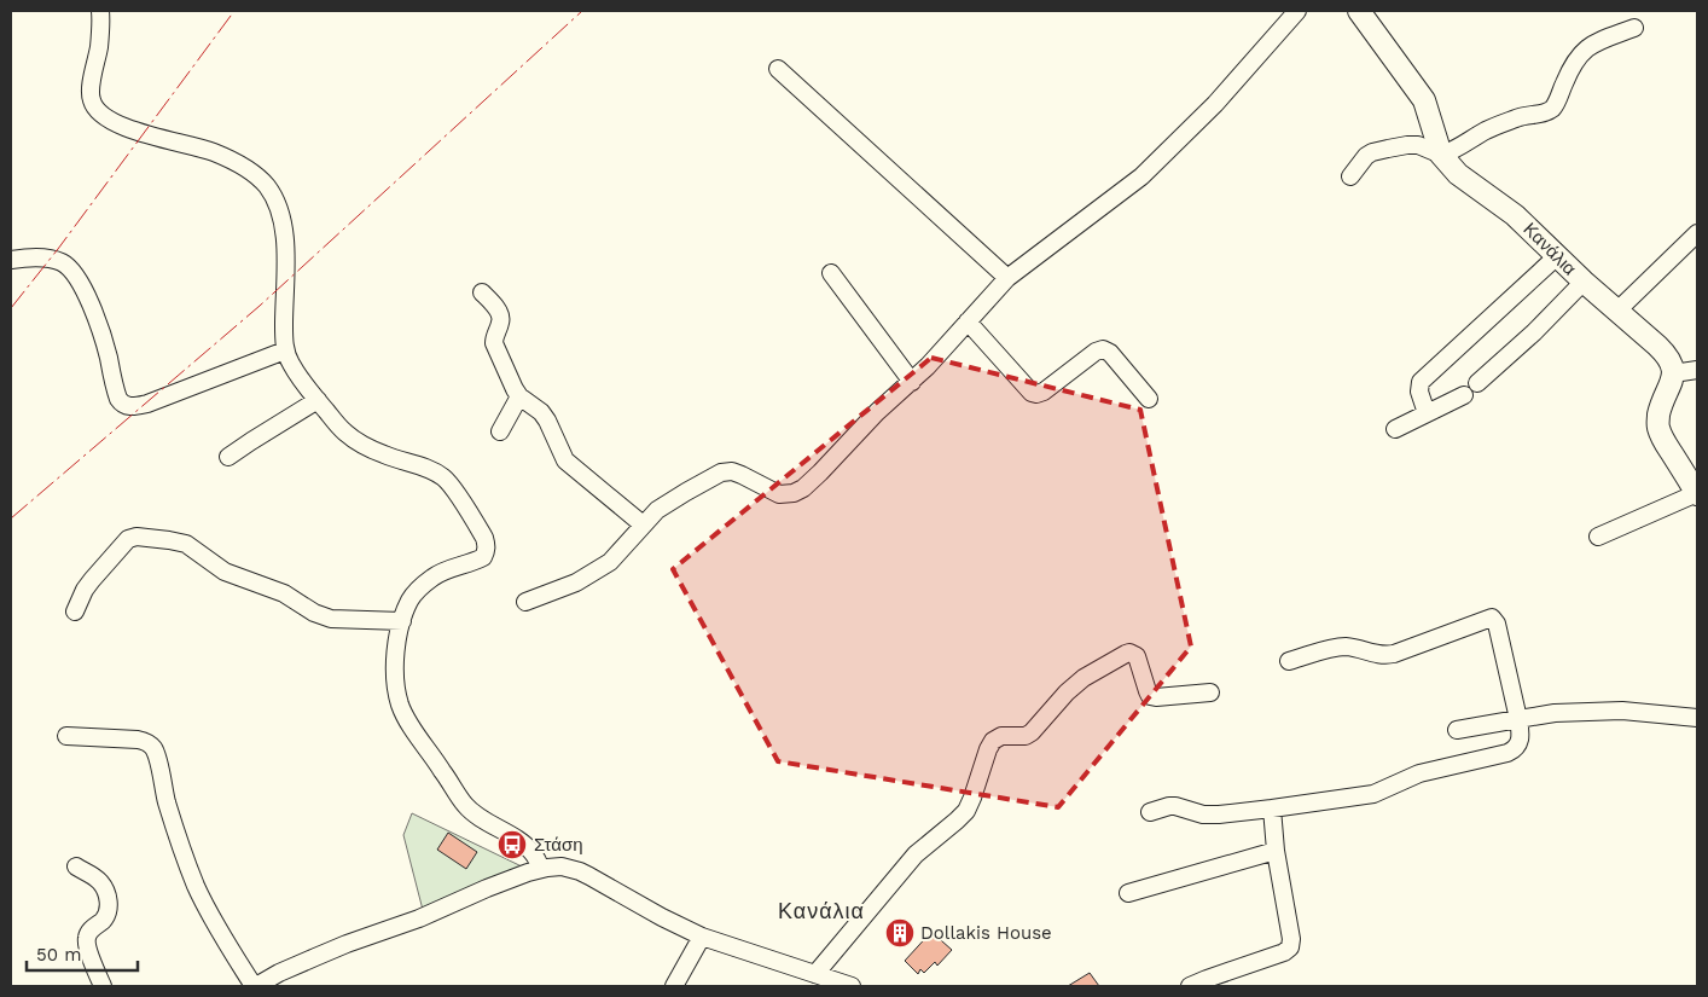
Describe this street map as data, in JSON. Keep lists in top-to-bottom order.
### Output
{
  "streets": {
    "main road": ["Κανάλια"]
  },
  "districts": ["Κανάλια"],
  "places": {
    "bus stop": ["Στάση"],
    "building": ["Dollakis House"]
  },
  "scale_bar": "50 m"
}
